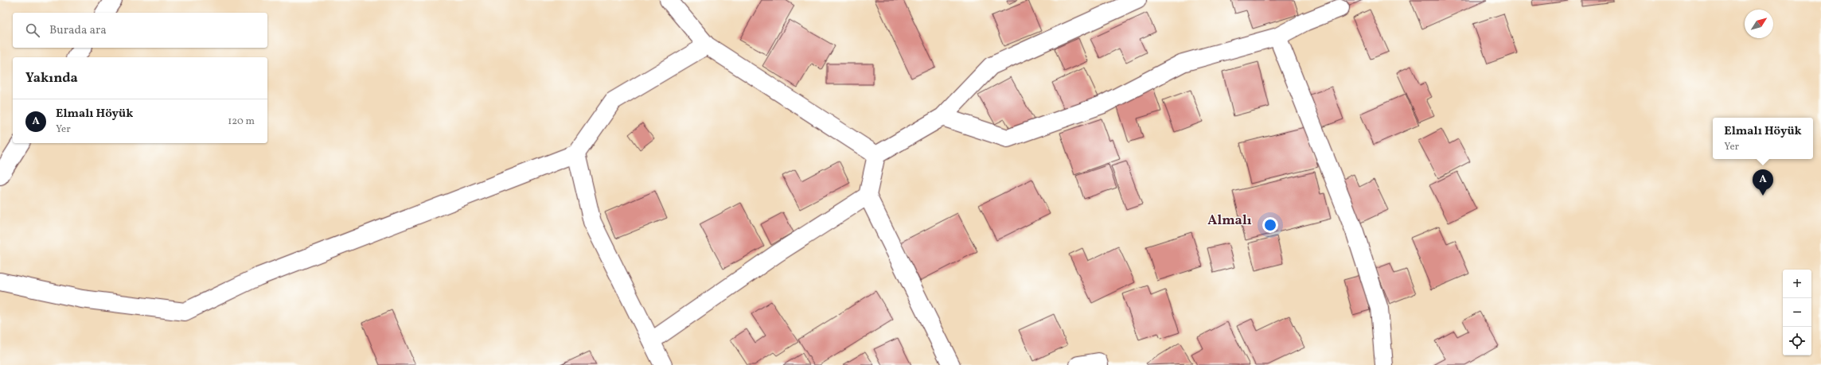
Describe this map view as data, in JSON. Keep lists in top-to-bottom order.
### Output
{
  "districts": ["Almalı"],
  "north": "top right",
  "page": {
    "search": "Burada ara",
    "heading": "Yakında",
    "list": [
      {
        "mark": "A",
        "name": "Elmalı Höyük",
        "note": "Yer",
        "value": "120 m"
      }
    ],
    "popup": ["Elmalı Höyük", "Yer"],
    "pins": "A",
    "map_buttons": ["+", "−"]
  }
}
